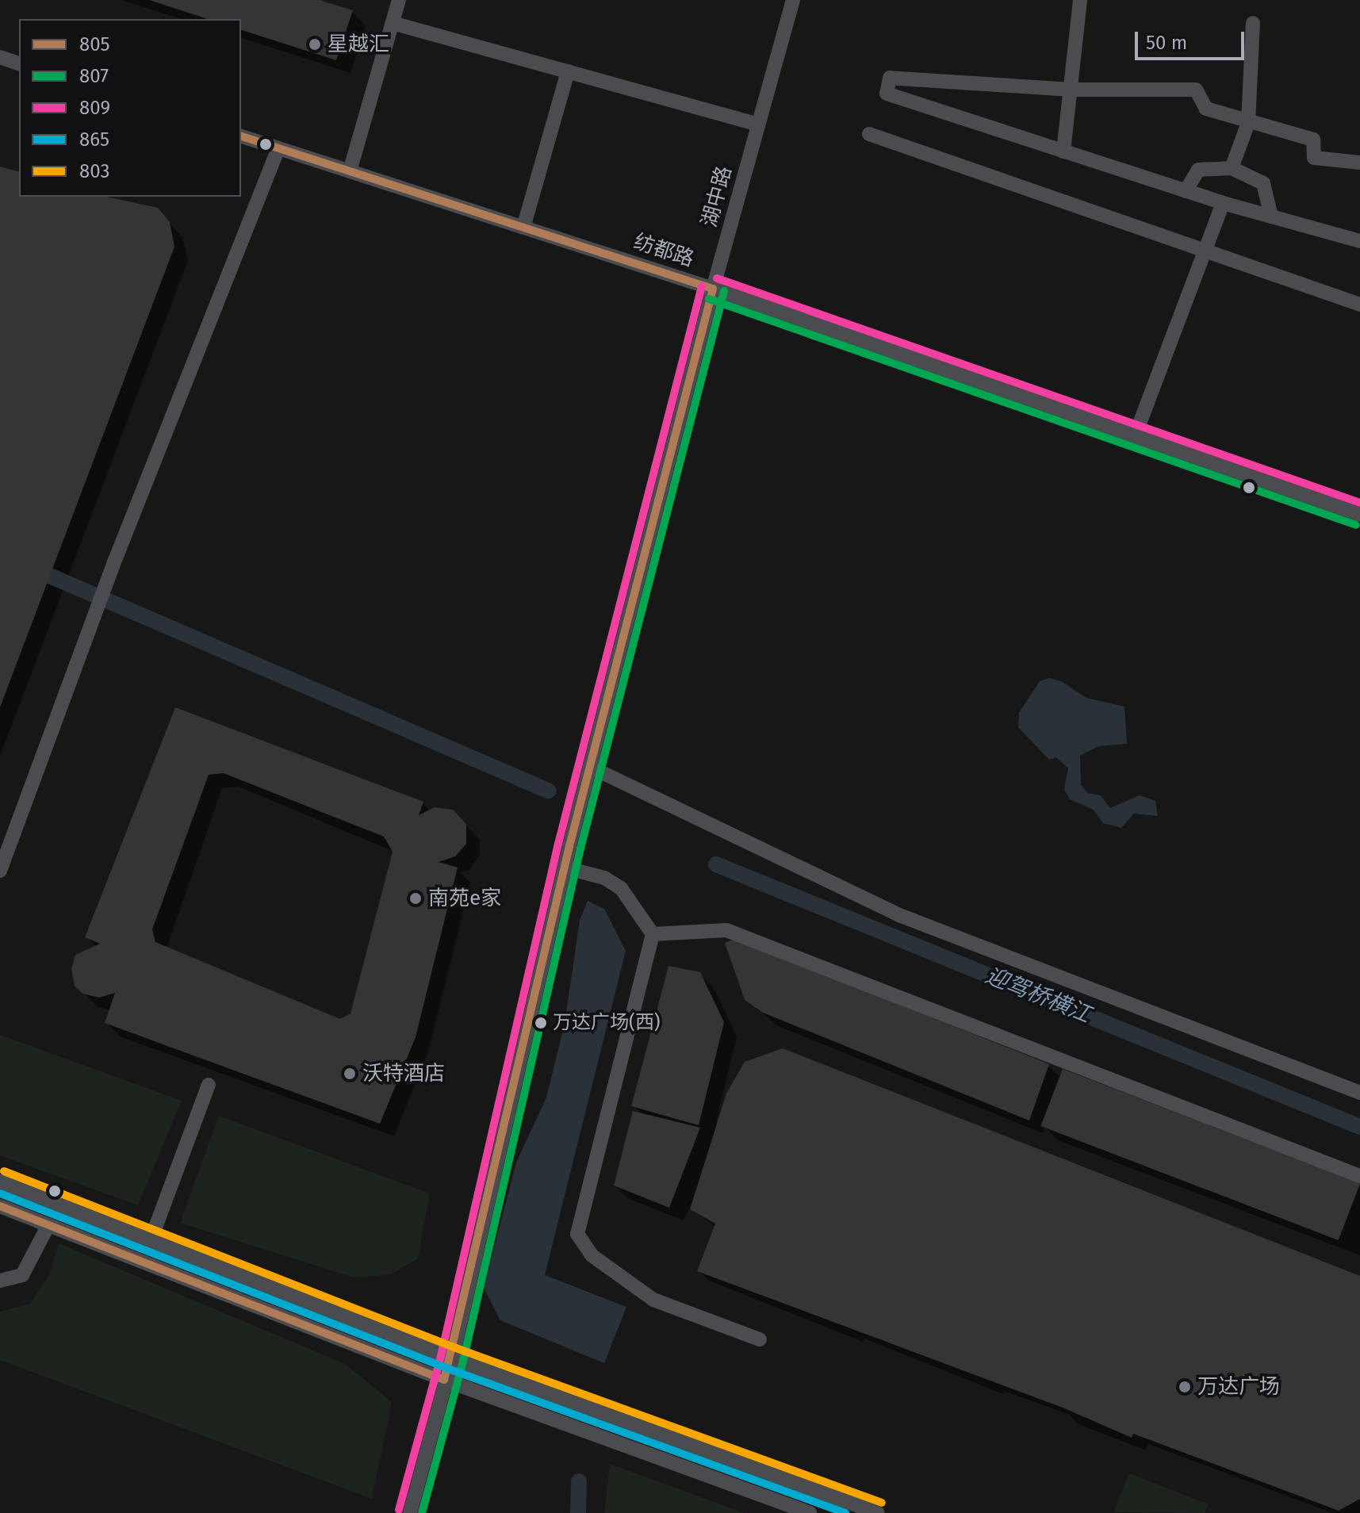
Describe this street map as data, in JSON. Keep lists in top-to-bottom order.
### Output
{
  "streets": {
    "street": ["湖中路", "纺都路"]
  },
  "crossings": [
    ["湖中路", "纺都路"]
  ],
  "water": ["迎驾桥横江"],
  "places": [
    "星越汇",
    "南苑e家",
    "万达广场(西)",
    "沃特酒店",
    "万达广场"
  ],
  "lines": [
    "transit line 805",
    "transit line 809",
    "transit line 807",
    "transit line 803",
    "transit line 865"
  ],
  "legend": [
    "805",
    "807",
    "809",
    "865",
    "803"
  ],
  "scale_bar": "50 m"
}
